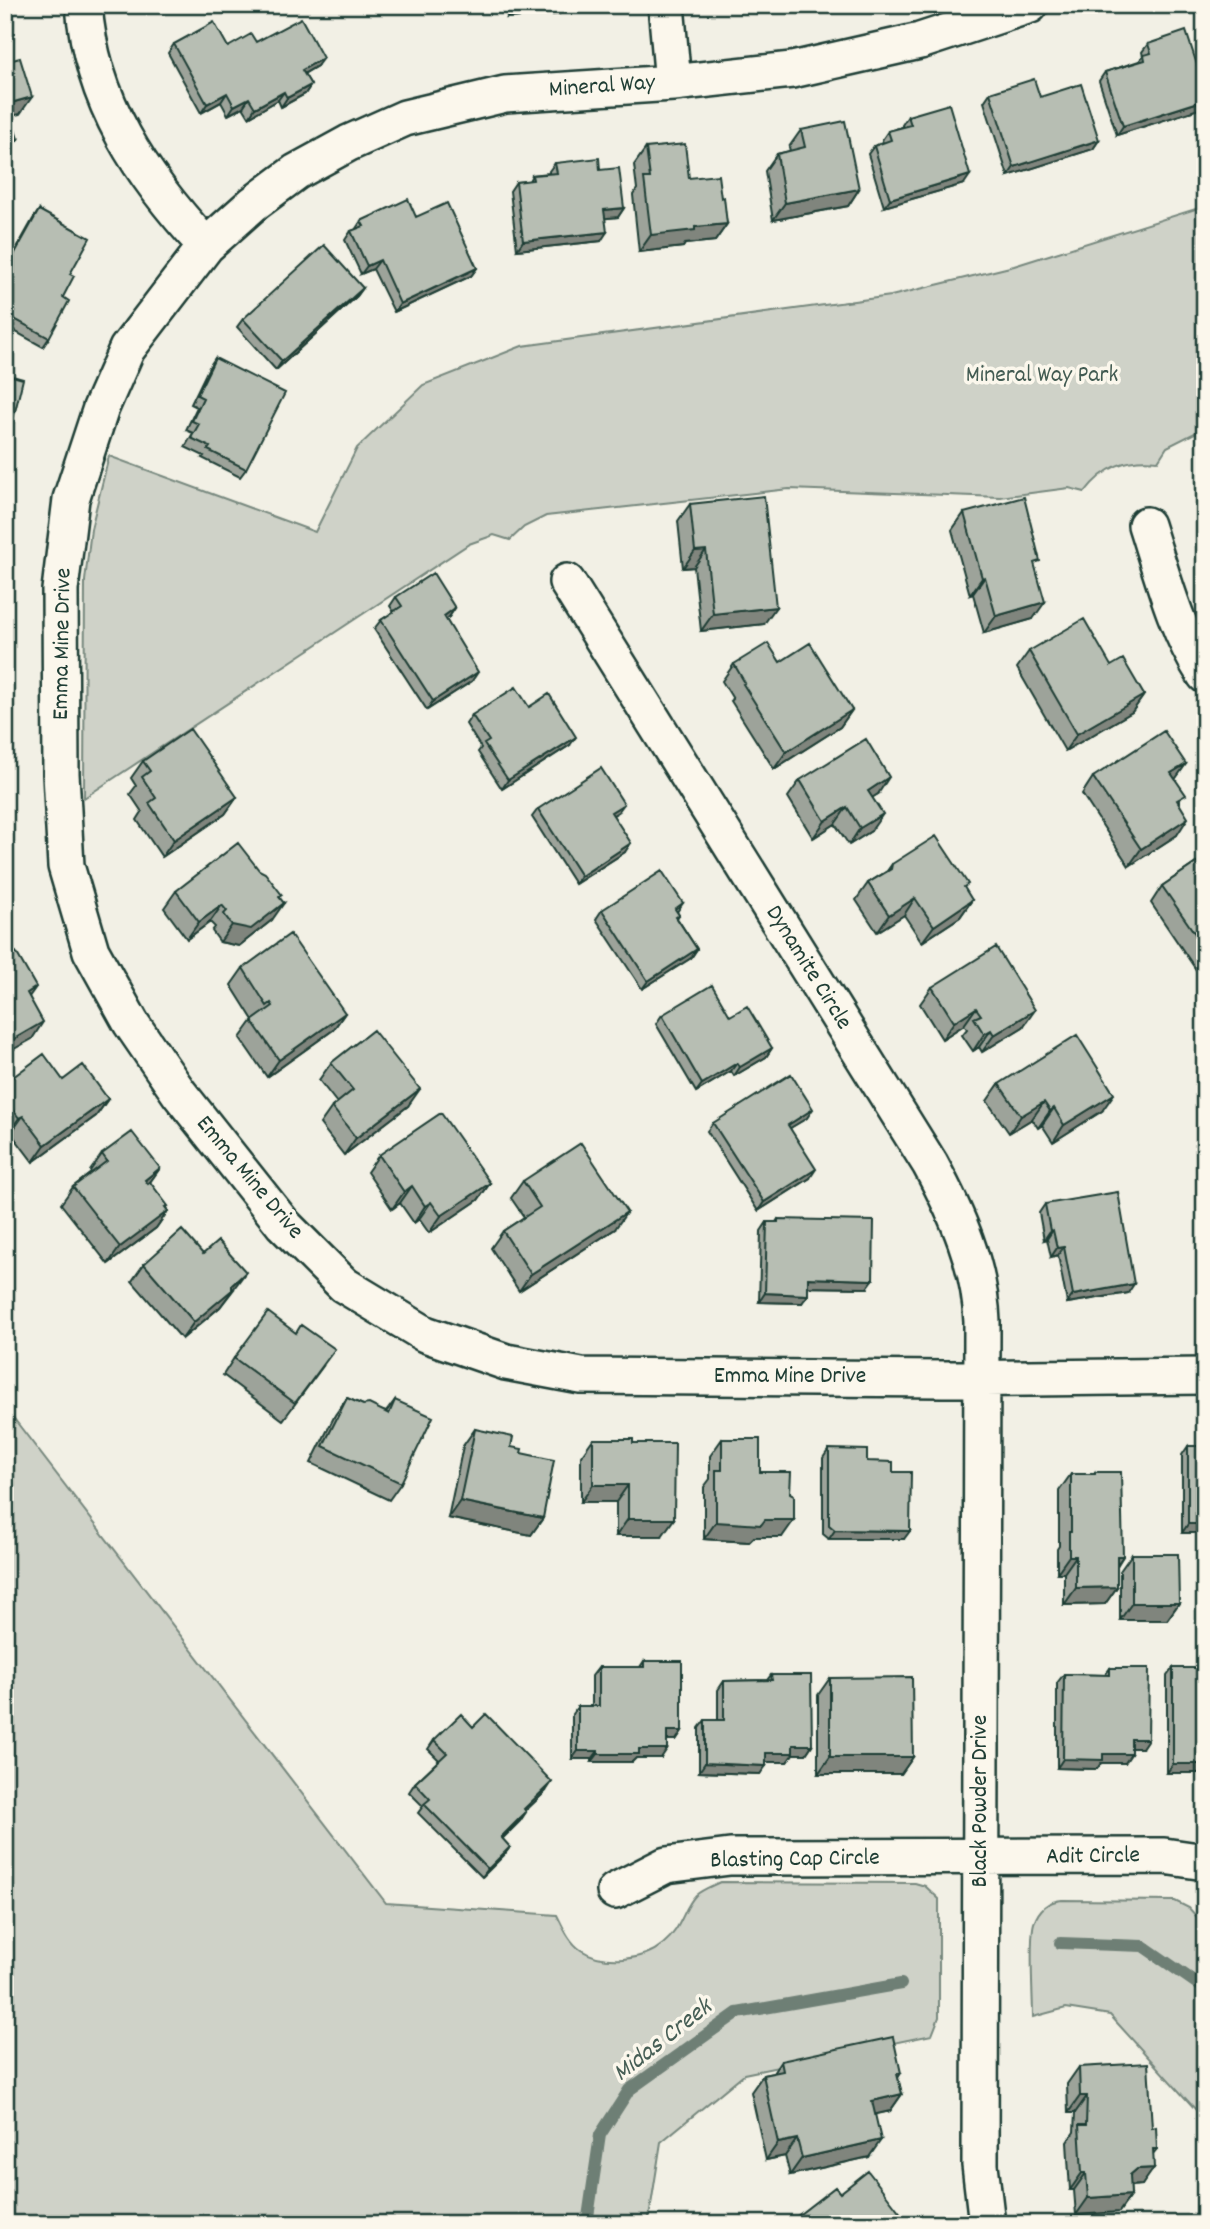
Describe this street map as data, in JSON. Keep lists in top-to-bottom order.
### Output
{
  "streets": {
    "street": [
      "Mineral Way",
      "Emma Mine Drive",
      "Dynamite Circle",
      "Black Powder Drive",
      "Adit Circle",
      "Blasting Cap Circle"
    ]
  },
  "crossings": [
    ["Mineral Way", "Emma Mine Drive"],
    ["Emma Mine Drive", "Dynamite Circle"],
    ["Emma Mine Drive", "Black Powder Drive"],
    ["Dynamite Circle", "Black Powder Drive"],
    ["Black Powder Drive", "Adit Circle"],
    ["Black Powder Drive", "Blasting Cap Circle"],
    ["Adit Circle", "Blasting Cap Circle"]
  ],
  "water": ["Midas Creek"],
  "parks": ["Mineral Way Park"]
}
